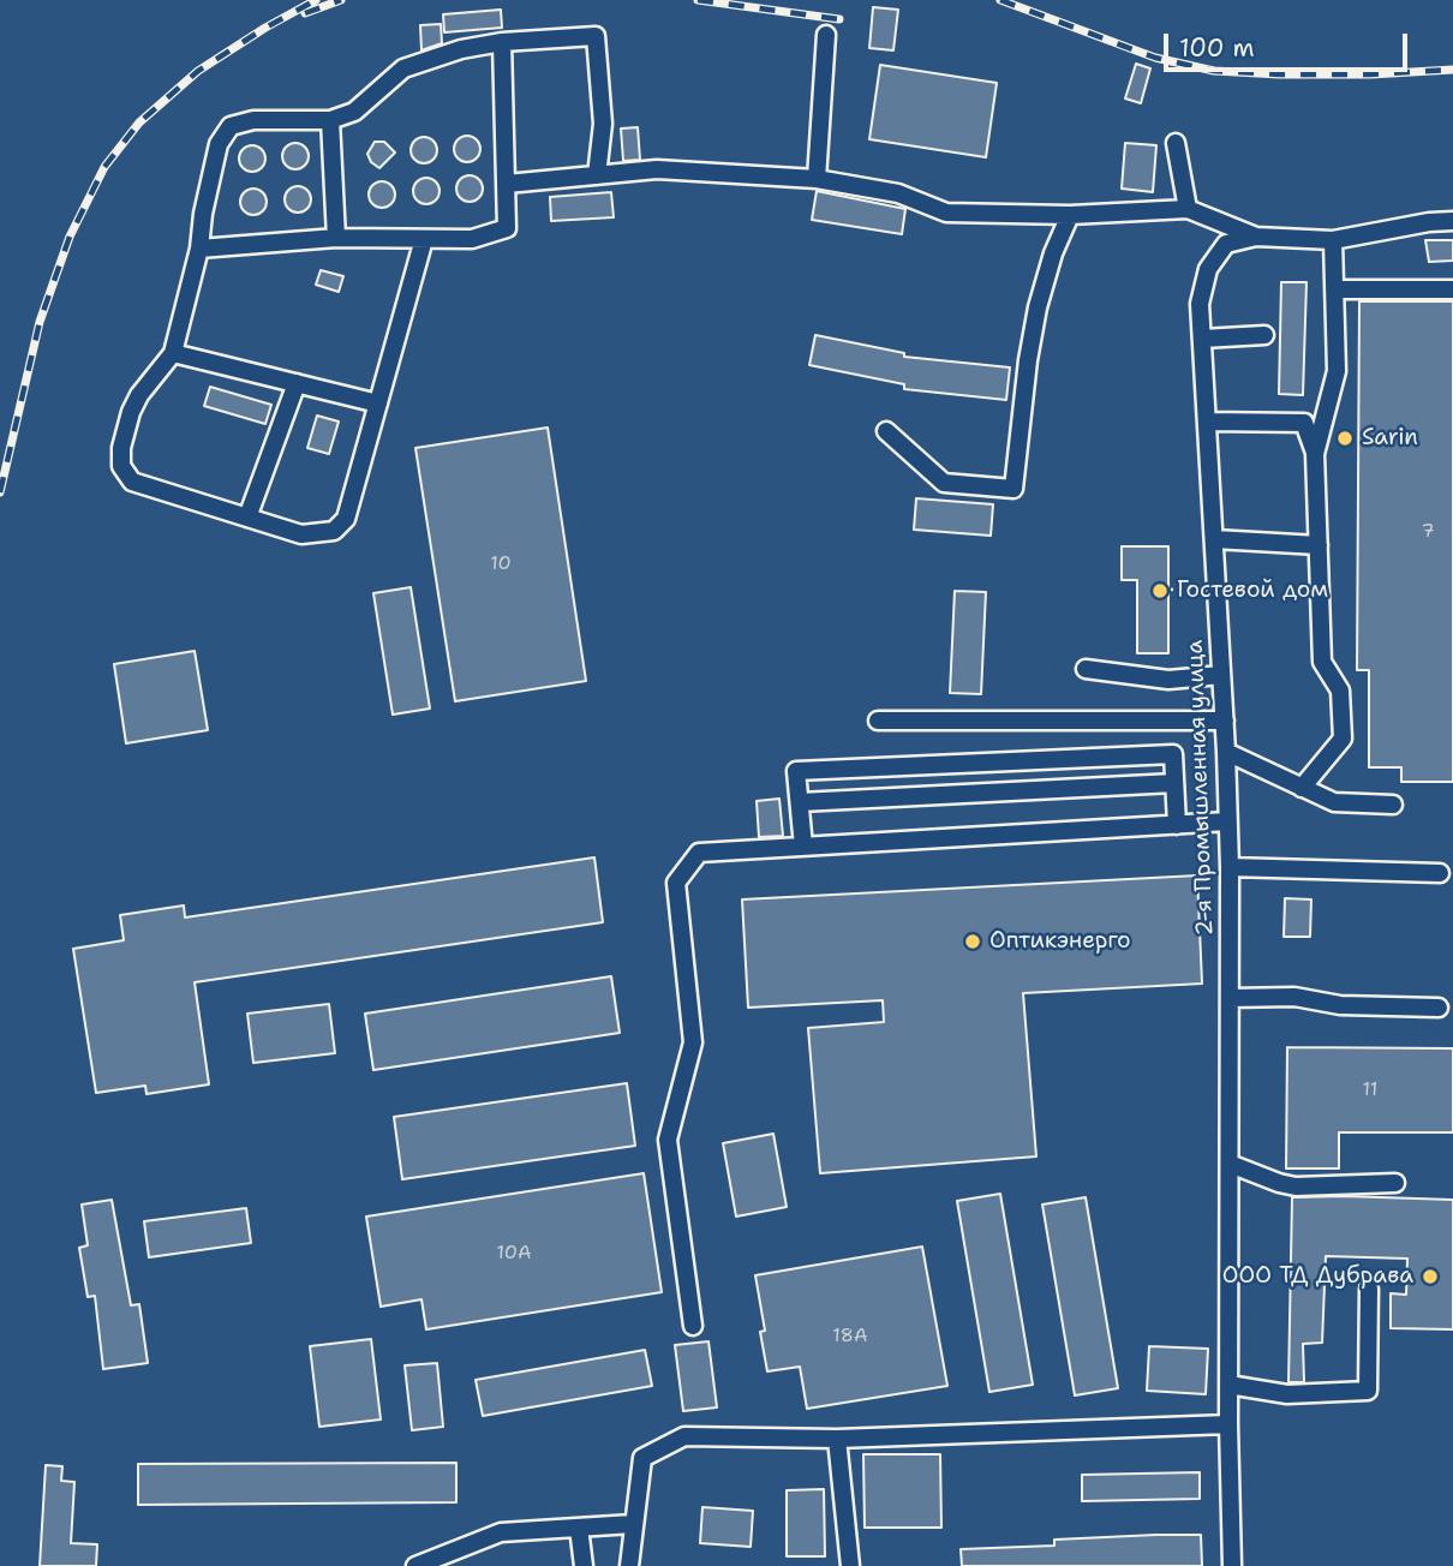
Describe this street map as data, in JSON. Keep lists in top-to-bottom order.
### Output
{
  "streets": {
    "street": ["2-я Промышленная улица"]
  },
  "places": [
    "Sarin",
    "Гостевой дом",
    "Оптикэнерго",
    "ООО ТД Дубрава"
  ],
  "house_numbers": [
    "7",
    "10",
    "11",
    "10А",
    "18А"
  ],
  "scale_bar": "100 m"
}
